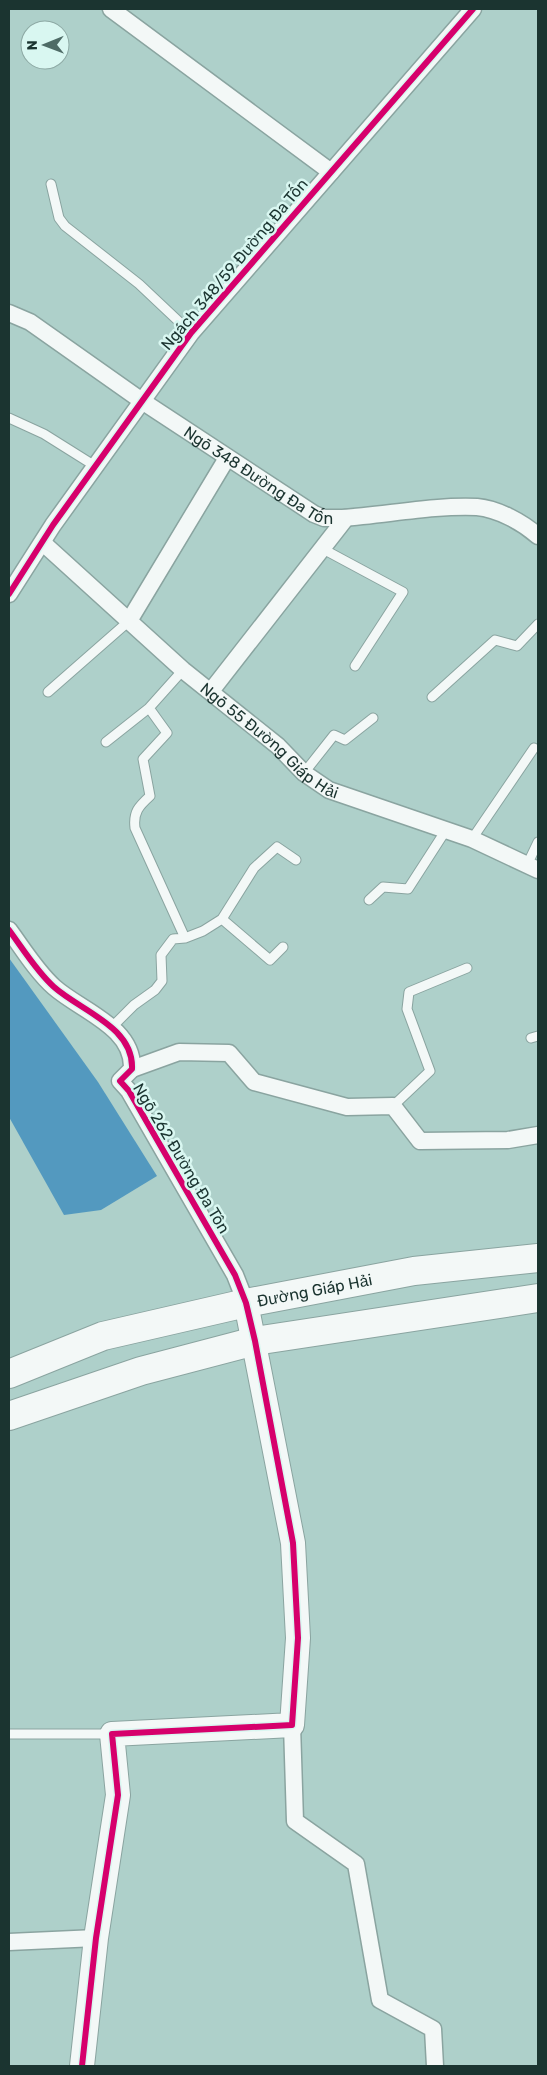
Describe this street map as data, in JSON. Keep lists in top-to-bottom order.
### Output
{
  "streets": {
    "highway": ["Đường Giáp Hải"],
    "street": [
      "Ngách 348/59 Đường Đa Tốn",
      "Ngõ 348 Đường Đa Tốn",
      "Ngõ 55 Đường Giáp Hải",
      "Ngõ 262 Đường Đa Tôn"
    ]
  },
  "crossings": [
    ["Ngách 348/59 Đường Đa Tốn", "Ngõ 348 Đường Đa Tốn"],
    ["Ngách 348/59 Đường Đa Tốn", "Ngõ 55 Đường Giáp Hải"],
    ["Ngõ 262 Đường Đa Tôn", "Đường Giáp Hải"]
  ],
  "north": "left"
}
